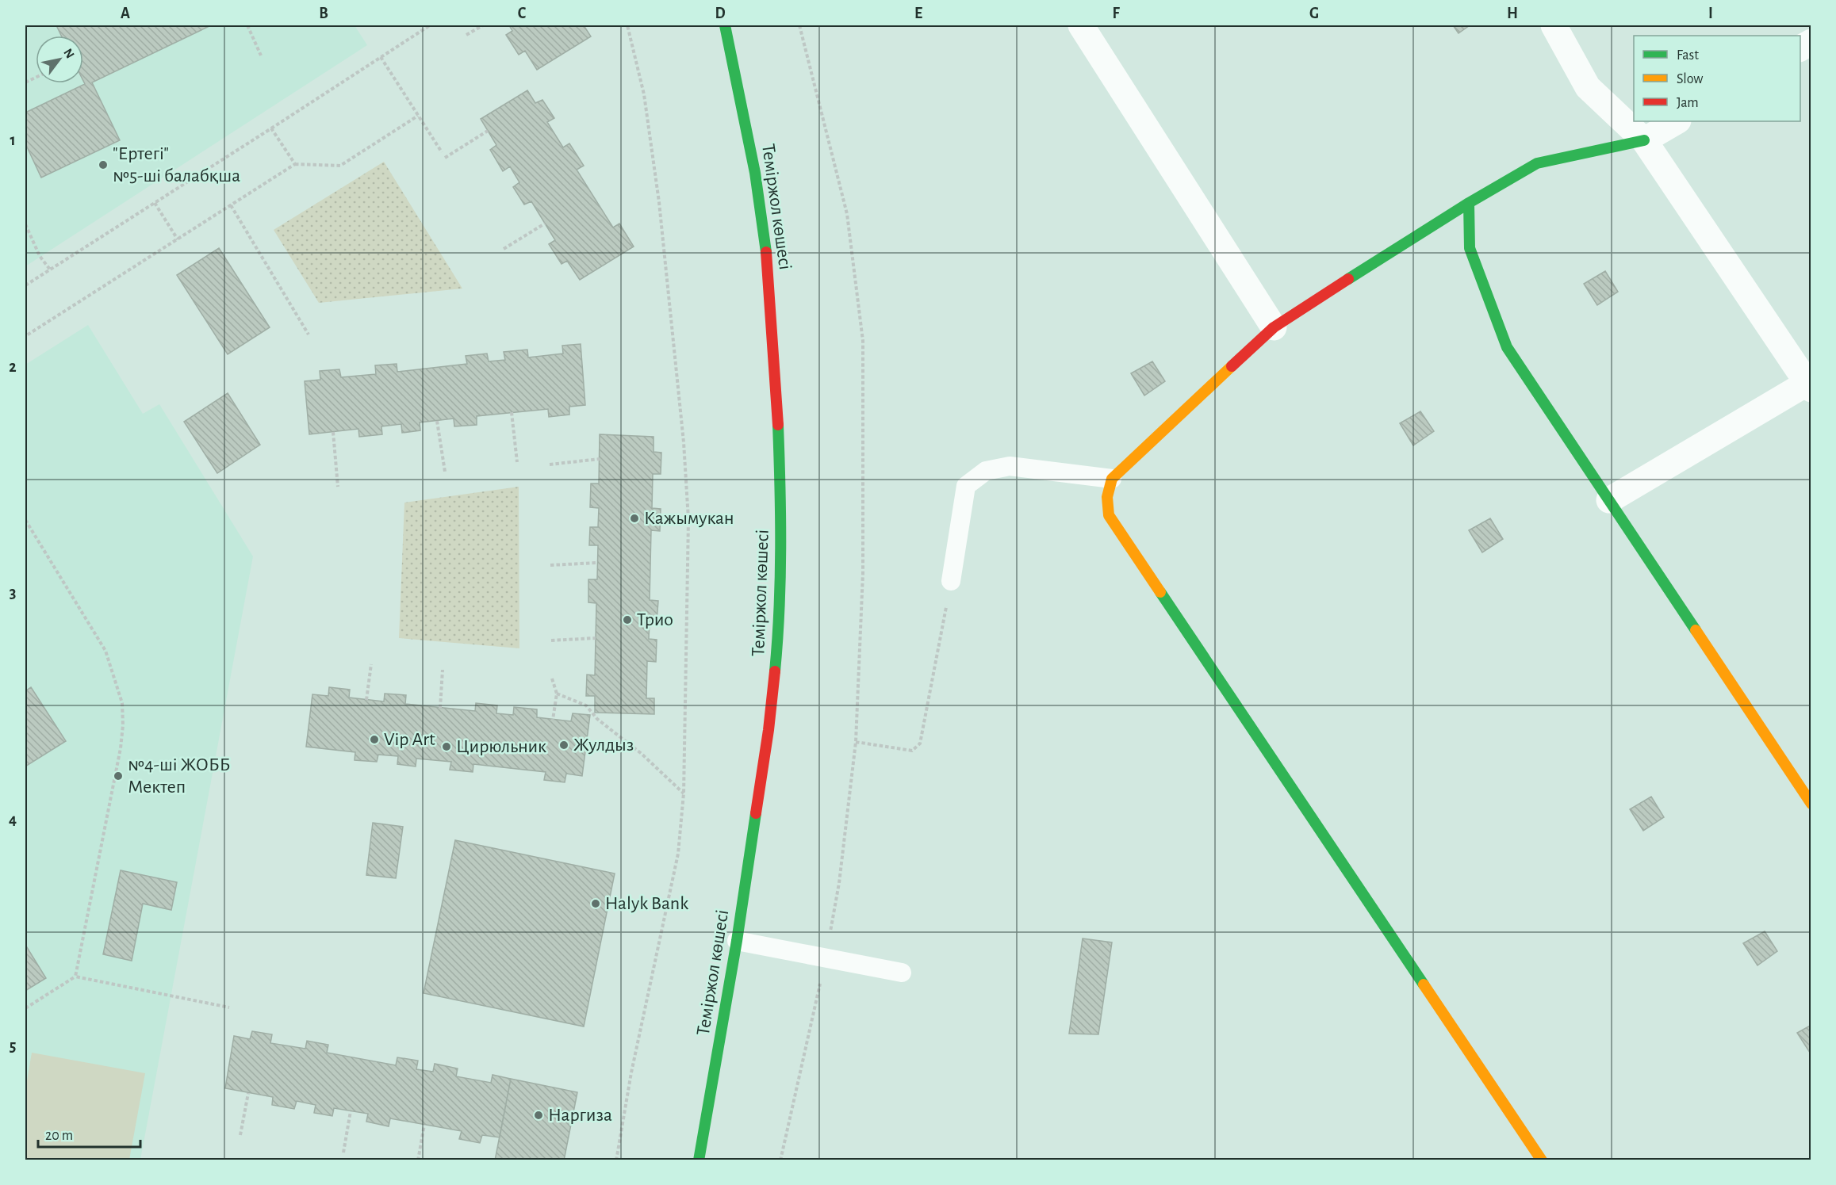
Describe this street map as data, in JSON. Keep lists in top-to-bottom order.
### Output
{
  "streets": {
    "street": ["Теміржол көшесі"]
  },
  "places": [
    "\"Ертегі\" №5-ші балабқша",
    "Кажымукан",
    "Трио",
    "Vip Art",
    "Жулдыз",
    "Цирюльник",
    "№4-ші ЖОББ Мектеп",
    "Halyk Bank",
    "Наргиза"
  ],
  "legend": ["Fast", "Slow", "Jam"],
  "scale_bar": "20 m",
  "north": "top right",
  "grid": {
    "columns": [
      "A",
      "B",
      "C",
      "D",
      "E",
      "F",
      "G",
      "H",
      "I"
    ],
    "rows": [
      "1",
      "2",
      "3",
      "4",
      "5"
    ]
  }
}
